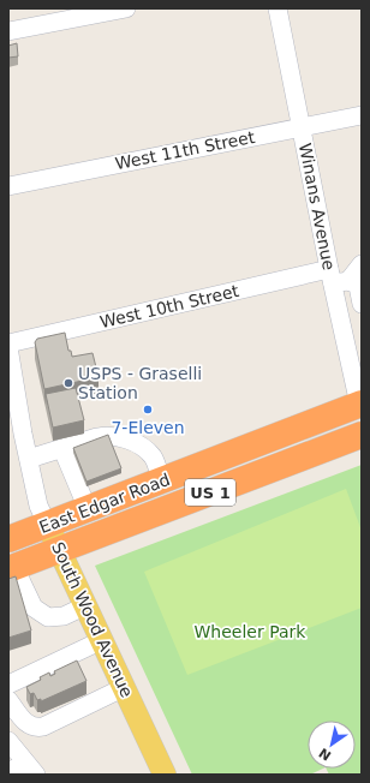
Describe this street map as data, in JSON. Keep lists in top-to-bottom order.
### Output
{
  "streets": {
    "highway": ["US 1", "East Edgar Road"],
    "main road": ["South Wood Avenue"],
    "street": ["West 11th Street", "Winans Avenue", "West 10th Street"]
  },
  "crossings": [
    ["West 11th Street", "Winans Avenue"],
    ["Winans Avenue", "West 10th Street"],
    ["Winans Avenue", "East Edgar Road"],
    ["East Edgar Road", "South Wood Avenue"]
  ],
  "parks": ["Wheeler Park"],
  "places": ["USPS - Graselli Station", "7-Eleven"],
  "north": "bottom left"
}
